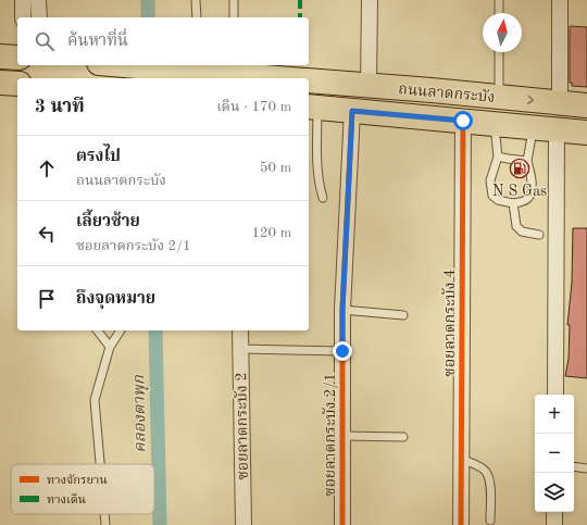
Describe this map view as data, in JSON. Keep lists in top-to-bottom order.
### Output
{
  "streets": {
    "main road": ["ถนนลาดกระบัง"],
    "street": ["ซอยลาดกระบัง 4", "ซอยลาดกระบัง 2", "ซอยลาดกระบัง 2/1"]
  },
  "crossings": [
    ["ถนนลาดกระบัง", "ซอยลาดกระบัง 4"],
    ["ถนนลาดกระบัง", "ซอยลาดกระบัง 2/1"]
  ],
  "water": ["คลองตาพุก"],
  "places": {
    "fuel station": ["N S Gas"]
  },
  "legend": ["ทางจักรยาน", "ทางเดิน"],
  "north": "top",
  "page": {
    "search": "ค้นหาที่นี่",
    "heading": ["3 นาที", "เดิน · 170 m"],
    "list": [
      ["ตรงไป", "ถนนลาดกระบัง", "50 m"],
      ["เลี้ยวซ้าย", "ซอยลาดกระบัง 2/1", "120 m"],
      "ถึงจุดหมาย"
    ],
    "map_buttons": ["+", "−"]
  }
}
